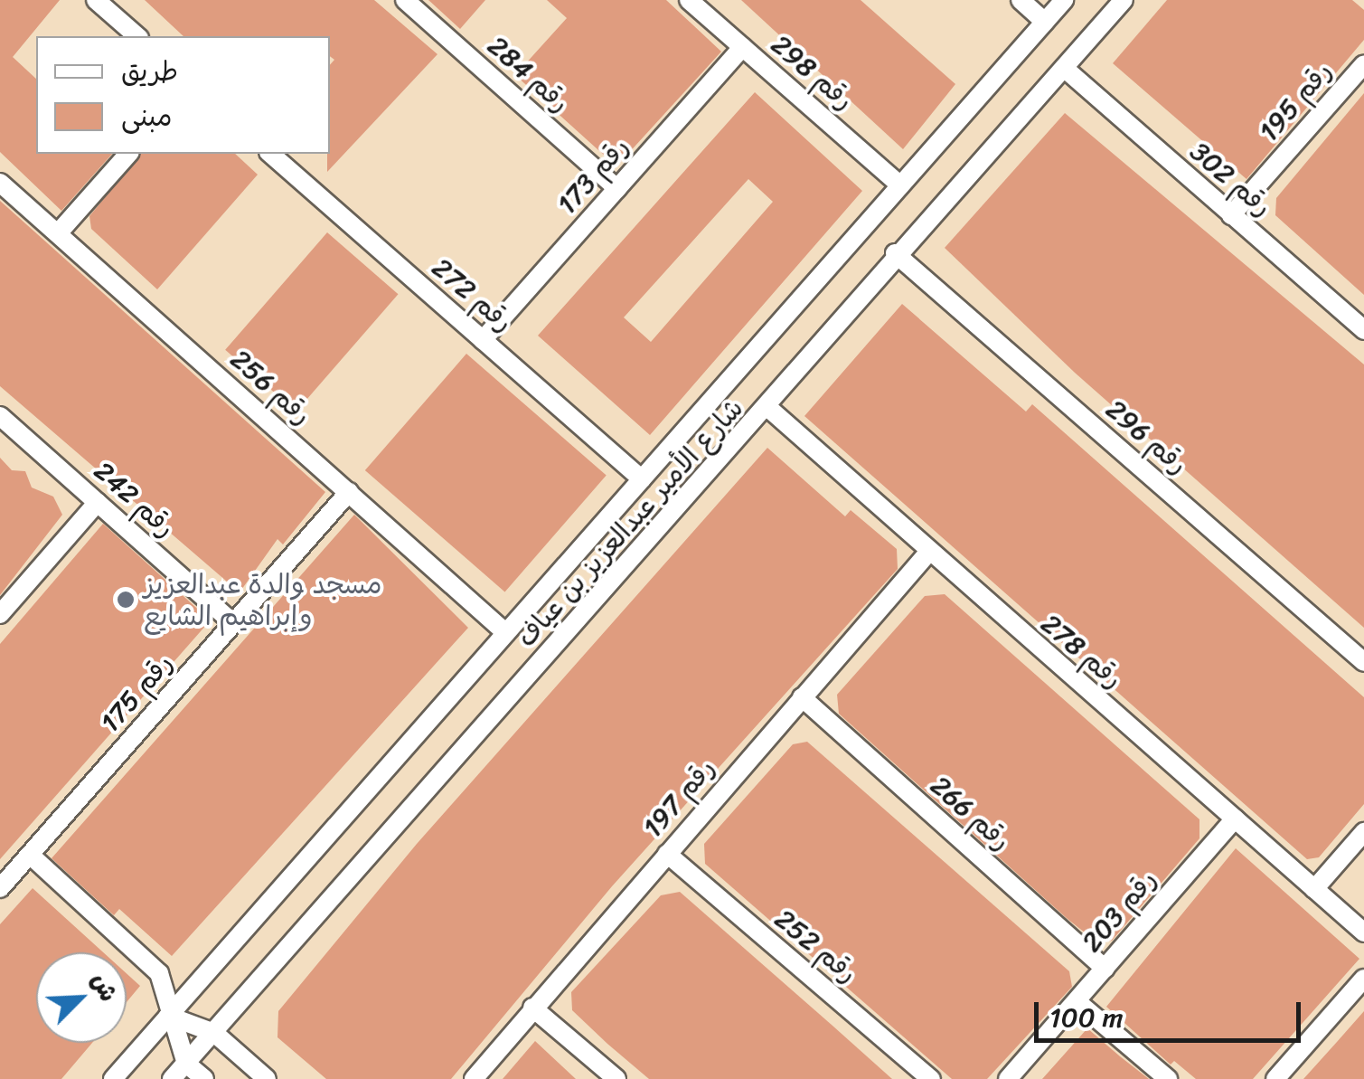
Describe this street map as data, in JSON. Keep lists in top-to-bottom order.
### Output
{
  "streets": {
    "street": [
      "رقم 298",
      "رقم 284",
      "رقم 195",
      "رقم 173",
      "رقم 302",
      "رقم 272",
      "رقم 256",
      "رقم 296",
      "رقم 242",
      "شارع الأمير عبدالعزيز بن عياف",
      "رقم 278",
      "رقم 175",
      "رقم 197",
      "رقم 266",
      "رقم 203",
      "رقم 252"
    ]
  },
  "crossings": [
    ["رقم 298", "رقم 173"],
    ["رقم 298", "شارع الأمير عبدالعزيز بن عياف"],
    ["رقم 284", "رقم 173"],
    ["رقم 195", "رقم 302"],
    ["رقم 173", "رقم 272"],
    ["رقم 302", "شارع الأمير عبدالعزيز بن عياف"],
    ["رقم 272", "شارع الأمير عبدالعزيز بن عياف"],
    ["رقم 256", "شارع الأمير عبدالعزيز بن عياف"],
    ["رقم 256", "رقم 175"],
    ["رقم 296", "شارع الأمير عبدالعزيز بن عياف"],
    ["رقم 242", "رقم 175"],
    ["شارع الأمير عبدالعزيز بن عياف", "رقم 278"],
    ["رقم 278", "رقم 197"],
    ["رقم 278", "رقم 203"],
    ["رقم 197", "رقم 266"],
    ["رقم 197", "رقم 252"],
    ["رقم 266", "رقم 203"]
  ],
  "places": ["مسجد والدة عبدالعزيز وإبراهيم الشايع"],
  "legend": ["طريق", "مبنى"],
  "scale_bar": "100 m",
  "north": "top right"
}
